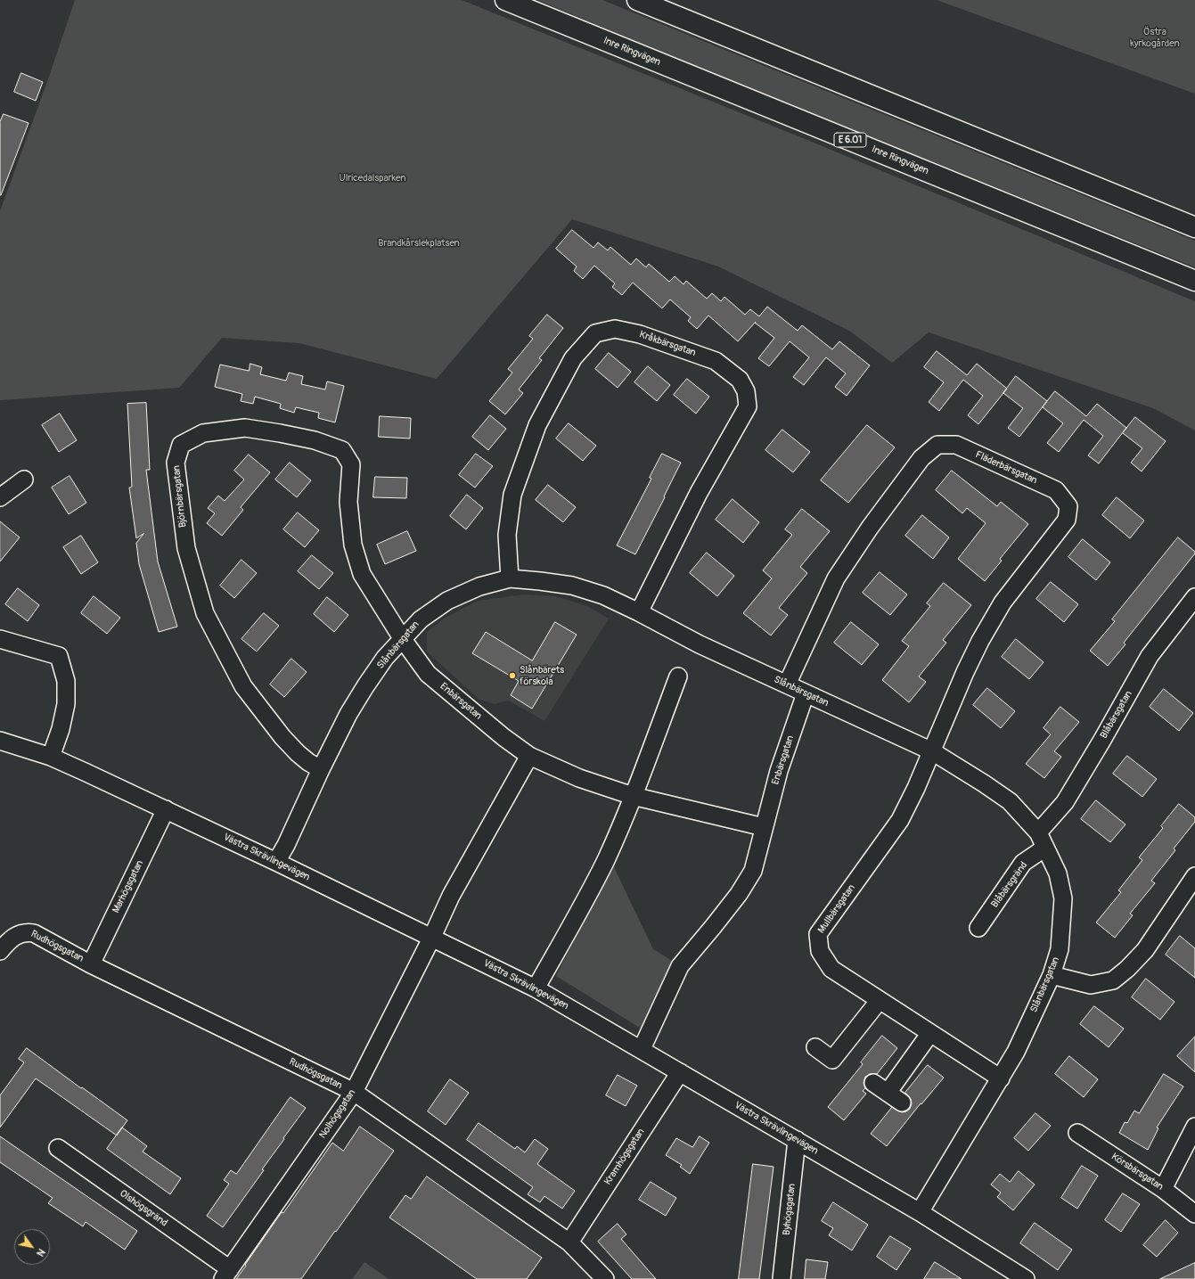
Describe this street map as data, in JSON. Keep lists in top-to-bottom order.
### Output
{
  "streets": {
    "highway": ["Inre Ringvägen", "E 6.01"],
    "street": [
      "Kråkbärsgatan",
      "Fläderbärsgatan",
      "Björnbärsgatan",
      "Slånbärsgatan",
      "Enbärsgatan",
      "Blåbärsgatan",
      "Västra Skrävlingevägen",
      "Blåbärsgränd",
      "Marhögsgatan",
      "Mullbärsgatan",
      "Rudhögsgatan",
      "Nolhögsgatan",
      "Kramhögsgatan",
      "Körsbärsgatan",
      "Olshögsgränd",
      "Byhögsgatan"
    ]
  },
  "crossings": [
    ["Kråkbärsgatan", "Slånbärsgatan"],
    ["Fläderbärsgatan", "Slånbärsgatan"],
    ["Fläderbärsgatan", "Mullbärsgatan"],
    ["Björnbärsgatan", "Slånbärsgatan"],
    ["Björnbärsgatan", "Enbärsgatan"],
    ["Slånbärsgatan", "Enbärsgatan"],
    ["Slånbärsgatan", "Blåbärsgatan"],
    ["Slånbärsgatan", "Västra Skrävlingevägen"],
    ["Slånbärsgatan", "Blåbärsgränd"],
    ["Slånbärsgatan", "Mullbärsgatan"],
    ["Enbärsgatan", "Västra Skrävlingevägen"],
    ["Enbärsgatan", "Nolhögsgatan"],
    ["Västra Skrävlingevägen", "Marhögsgatan"],
    ["Västra Skrävlingevägen", "Nolhögsgatan"],
    ["Västra Skrävlingevägen", "Kramhögsgatan"],
    ["Västra Skrävlingevägen", "Byhögsgatan"],
    ["Marhögsgatan", "Rudhögsgatan"],
    ["Rudhögsgatan", "Nolhögsgatan"],
    ["Rudhögsgatan", "Kramhögsgatan"],
    ["Nolhögsgatan", "Olshögsgränd"]
  ],
  "parks": ["Östra kyrkogården", "Ulricedalsparken", "Brandkårslekplatsen"],
  "places": ["Slånbärets förskola"],
  "north": "bottom right"
}
